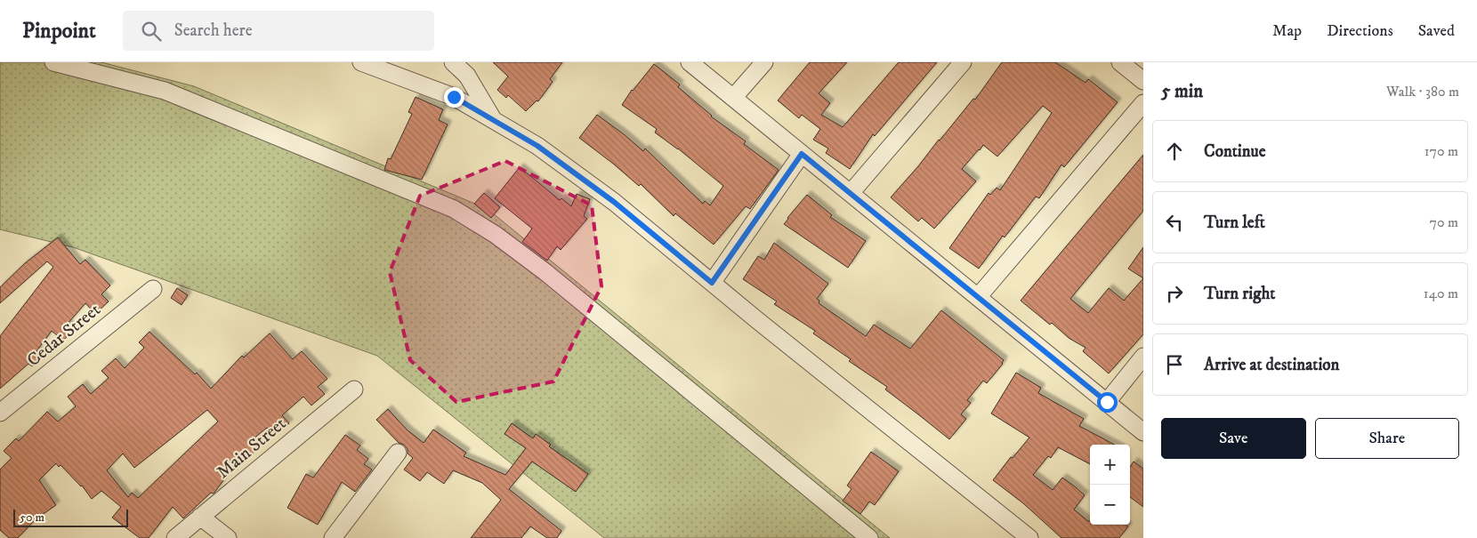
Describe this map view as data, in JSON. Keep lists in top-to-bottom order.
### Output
{
  "streets": {
    "street": ["Cedar Street", "Main Street"]
  },
  "scale_bar": "50 m",
  "page": {
    "header": "Pinpoint",
    "search": "Search here",
    "nav": ["Map", "Directions", "Saved"],
    "heading": ["5 min", "Walk · 380 m"],
    "list": [
      ["Continue", "170 m"],
      ["Turn left", "70 m"],
      ["Turn right", "140 m"],
      "Arrive at destination"
    ],
    "buttons": ["Save", "Share"],
    "map_buttons": ["+", "−"],
    "scale": "50 m"
  }
}
